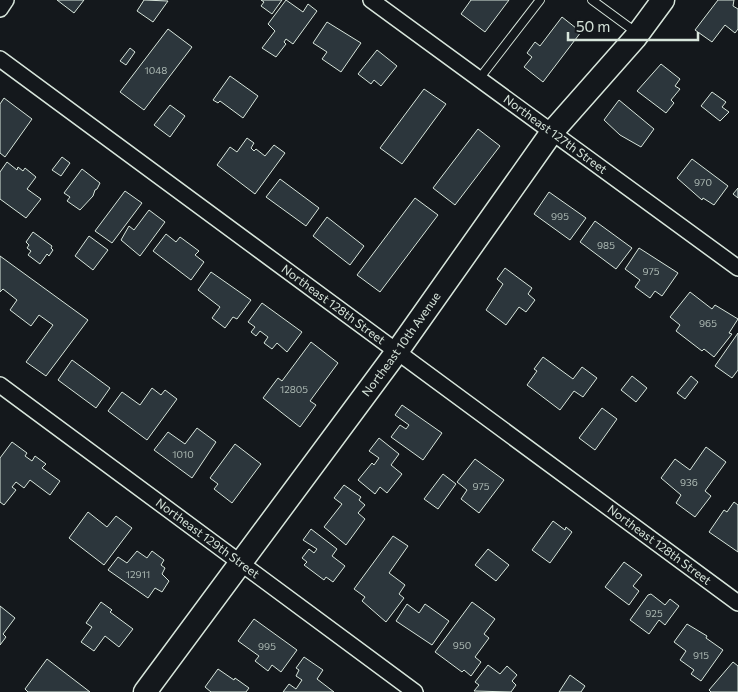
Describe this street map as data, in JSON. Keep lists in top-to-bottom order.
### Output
{
  "streets": {
    "street": [
      "Northeast 127th Street",
      "Northeast 128th Street",
      "Northeast 10th Avenue",
      "Northeast 129th Street"
    ]
  },
  "crossings": [
    ["Northeast 127th Street", "Northeast 10th Avenue"],
    ["Northeast 128th Street", "Northeast 10th Avenue"],
    ["Northeast 10th Avenue", "Northeast 129th Street"]
  ],
  "house_numbers": [
    "1048",
    "970",
    "995",
    "985",
    "975",
    "965",
    "12805",
    "1010",
    "936",
    "975",
    "12911",
    "925",
    "950",
    "995",
    "915"
  ],
  "scale_bar": "50 m"
}
